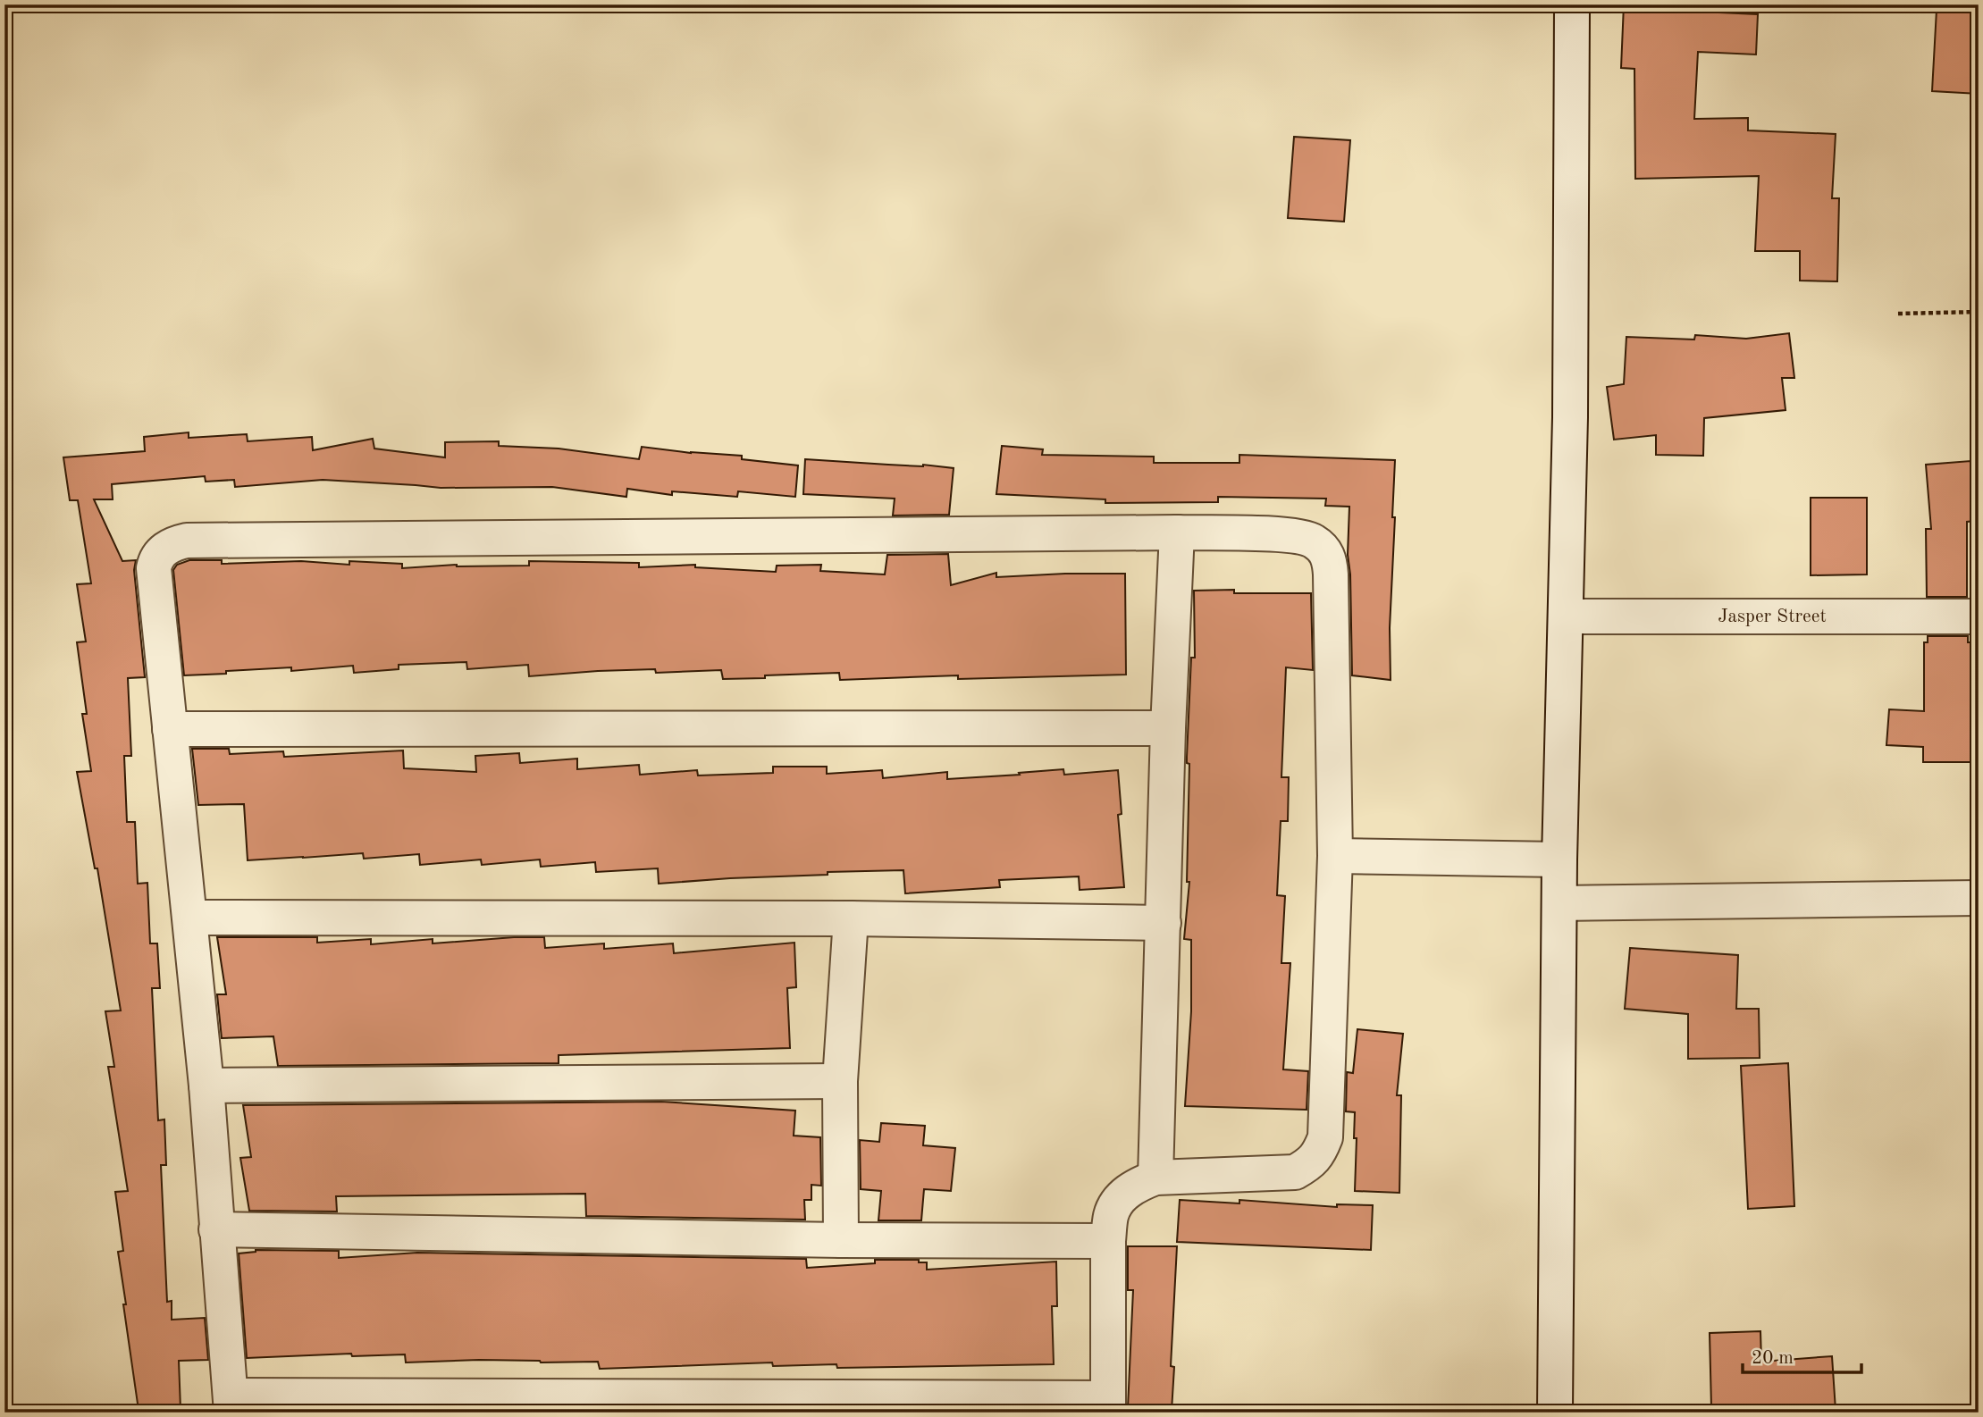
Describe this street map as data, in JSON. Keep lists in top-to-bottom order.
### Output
{
  "streets": {
    "street": ["Jasper Street"]
  },
  "scale_bar": "20 m"
}
